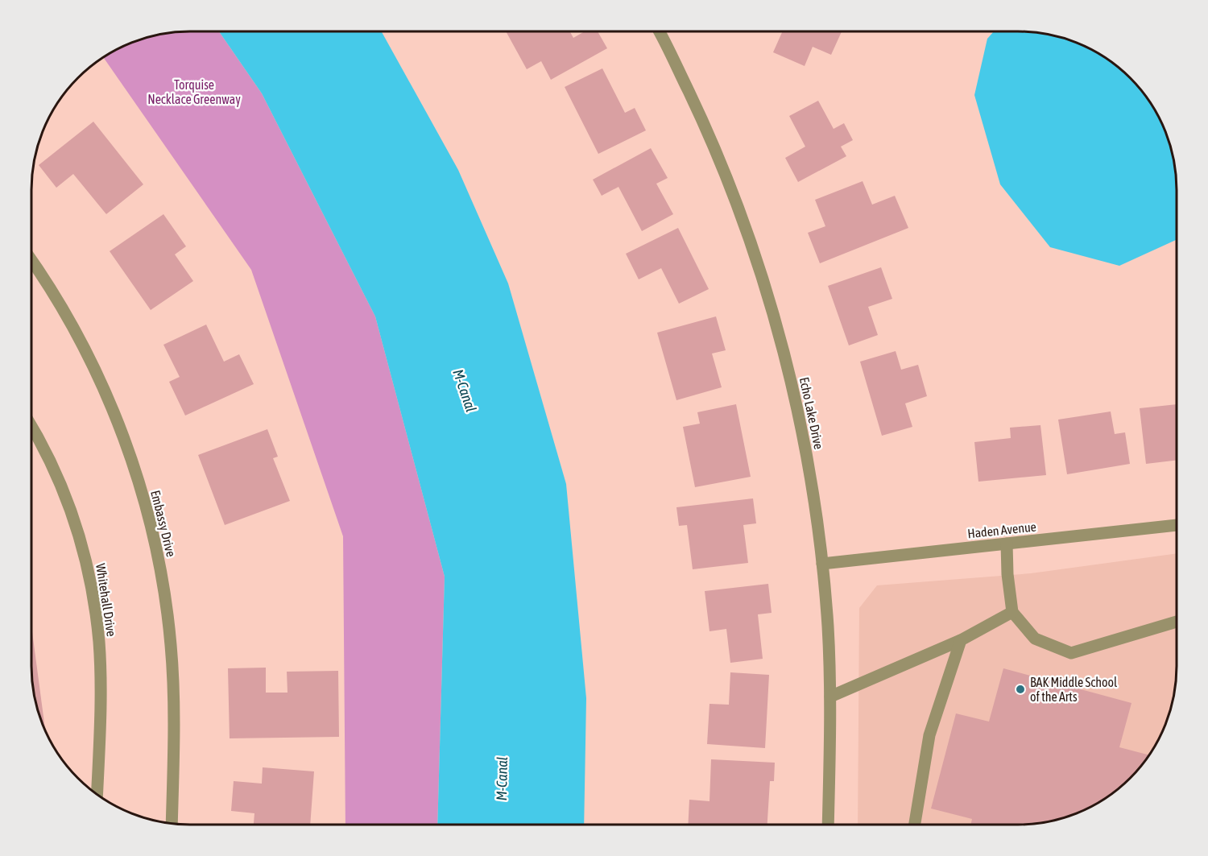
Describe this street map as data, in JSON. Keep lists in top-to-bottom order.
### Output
{
  "streets": {
    "street": [
      "Echo Lake Drive",
      "Embassy Drive",
      "Haden Avenue",
      "Whitehall Drive"
    ]
  },
  "crossings": [
    ["Echo Lake Drive", "Haden Avenue"]
  ],
  "water": ["M-Canal"],
  "parks": ["Torquise Necklace Greenway"],
  "places": ["BAK Middle School of the Arts"]
}
